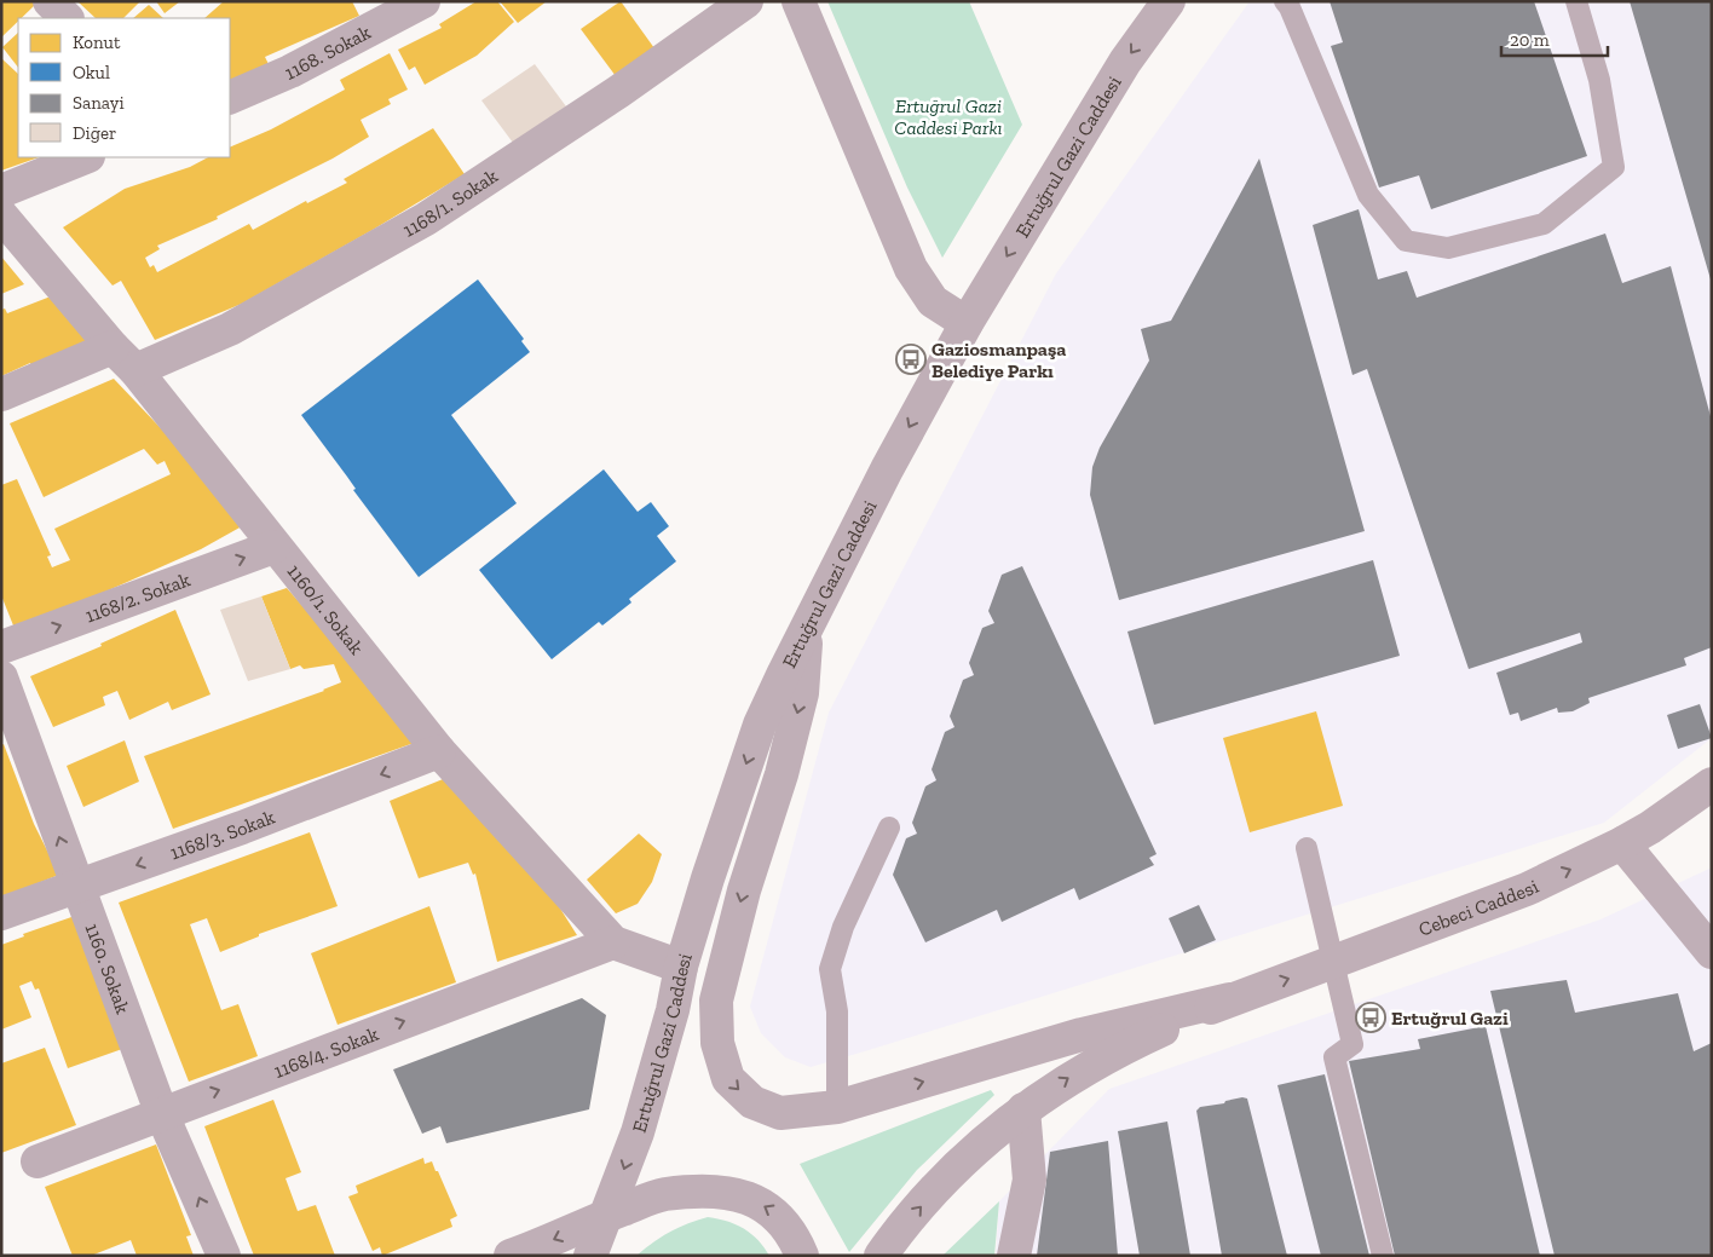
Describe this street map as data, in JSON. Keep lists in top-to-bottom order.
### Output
{
  "streets": {
    "street": [
      "1168. Sokak",
      "Ertuğrul Gazi Caddesi",
      "1168/1. Sokak",
      "1168/2. Sokak",
      "1160/1. Sokak",
      "1168/3. Sokak",
      "Cebeci Caddesi",
      "1160. Sokak",
      "1168/4. Sokak"
    ]
  },
  "crossings": [
    ["Ertuğrul Gazi Caddesi", "1160/1. Sokak"],
    ["1168/1. Sokak", "1160/1. Sokak"],
    ["1168/2. Sokak", "1160/1. Sokak"],
    ["1160/1. Sokak", "1168/3. Sokak"],
    ["1160/1. Sokak", "1168/4. Sokak"],
    ["1168/3. Sokak", "1160. Sokak"],
    ["1160. Sokak", "1168/4. Sokak"]
  ],
  "one_way": [
    "Ertuğrul Gazi Caddesi",
    "1168/2. Sokak",
    "1168/3. Sokak",
    "Cebeci Caddesi",
    "1160. Sokak",
    "1168/4. Sokak"
  ],
  "parks": ["Ertuğrul Gazi Caddesi Parkı"],
  "places": {
    "bus stop": ["Gaziosmanpaşa Belediye Parkı", "Ertuğrul Gazi"]
  },
  "legend": [
    "Konut",
    "Okul",
    "Sanayi",
    "Diğer"
  ],
  "scale_bar": "20 m"
}
